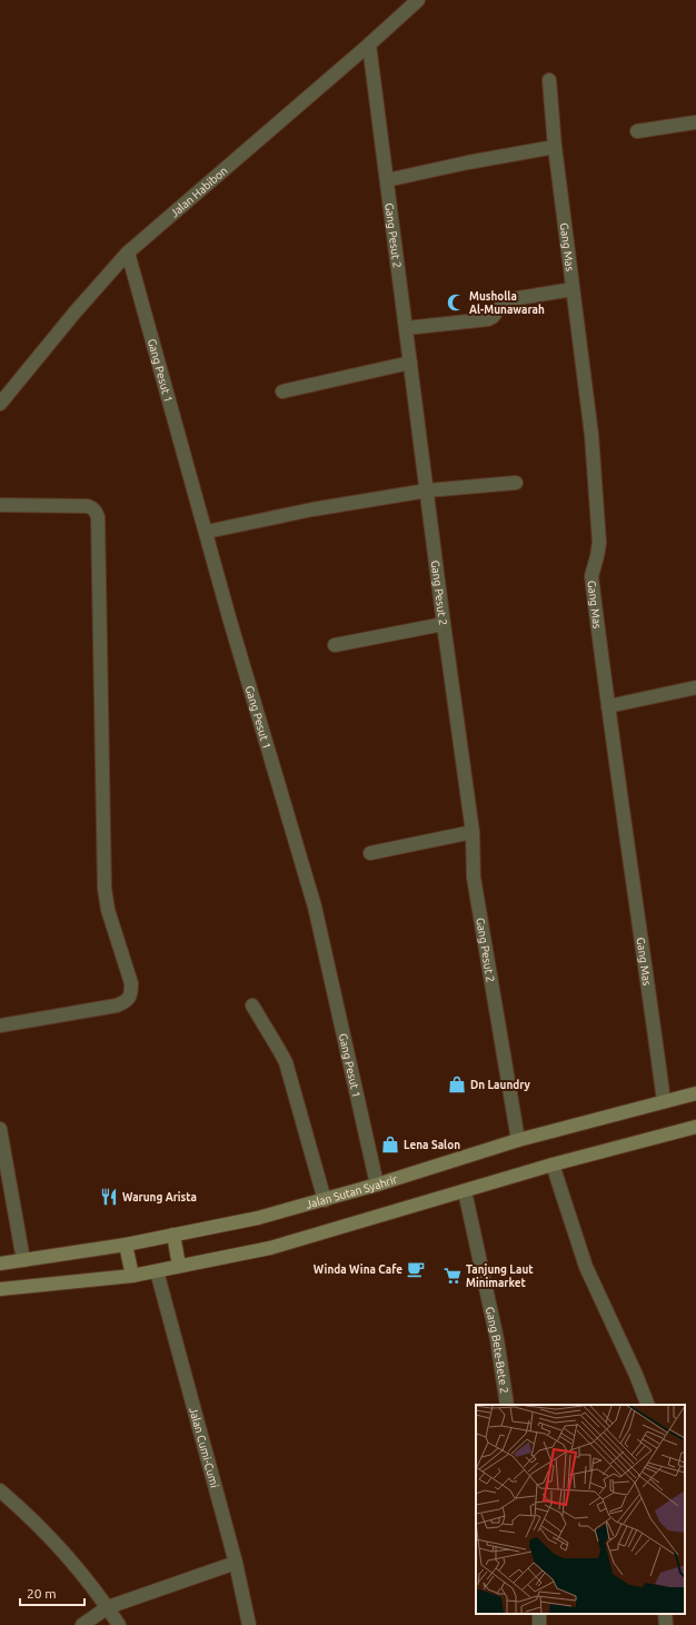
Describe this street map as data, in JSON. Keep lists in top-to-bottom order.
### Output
{
  "streets": {
    "street": [
      "Jalan Habibon",
      "Gang Pesut 2",
      "Gang Mas",
      "Gang Pesut 1",
      "Jalan Sutan Syahrir",
      "Gang Bete-Bete 2",
      "Jalan Cumi-Cumi"
    ]
  },
  "crossings": [
    ["Jalan Habibon", "Gang Pesut 2"],
    ["Jalan Habibon", "Gang Pesut 1"],
    ["Gang Pesut 2", "Jalan Sutan Syahrir"],
    ["Gang Mas", "Jalan Sutan Syahrir"],
    ["Gang Pesut 1", "Jalan Sutan Syahrir"]
  ],
  "places": {
    "mosque": ["Musholla Al-Munawarah"],
    "shop": ["Dn Laundry", "Lena Salon"],
    "restaurant": ["Warung Arista"],
    "cafe": ["Winda Wina Cafe"],
    "supermarket": ["Tanjung Laut Minimarket"]
  },
  "scale_bar": "20 m"
}
